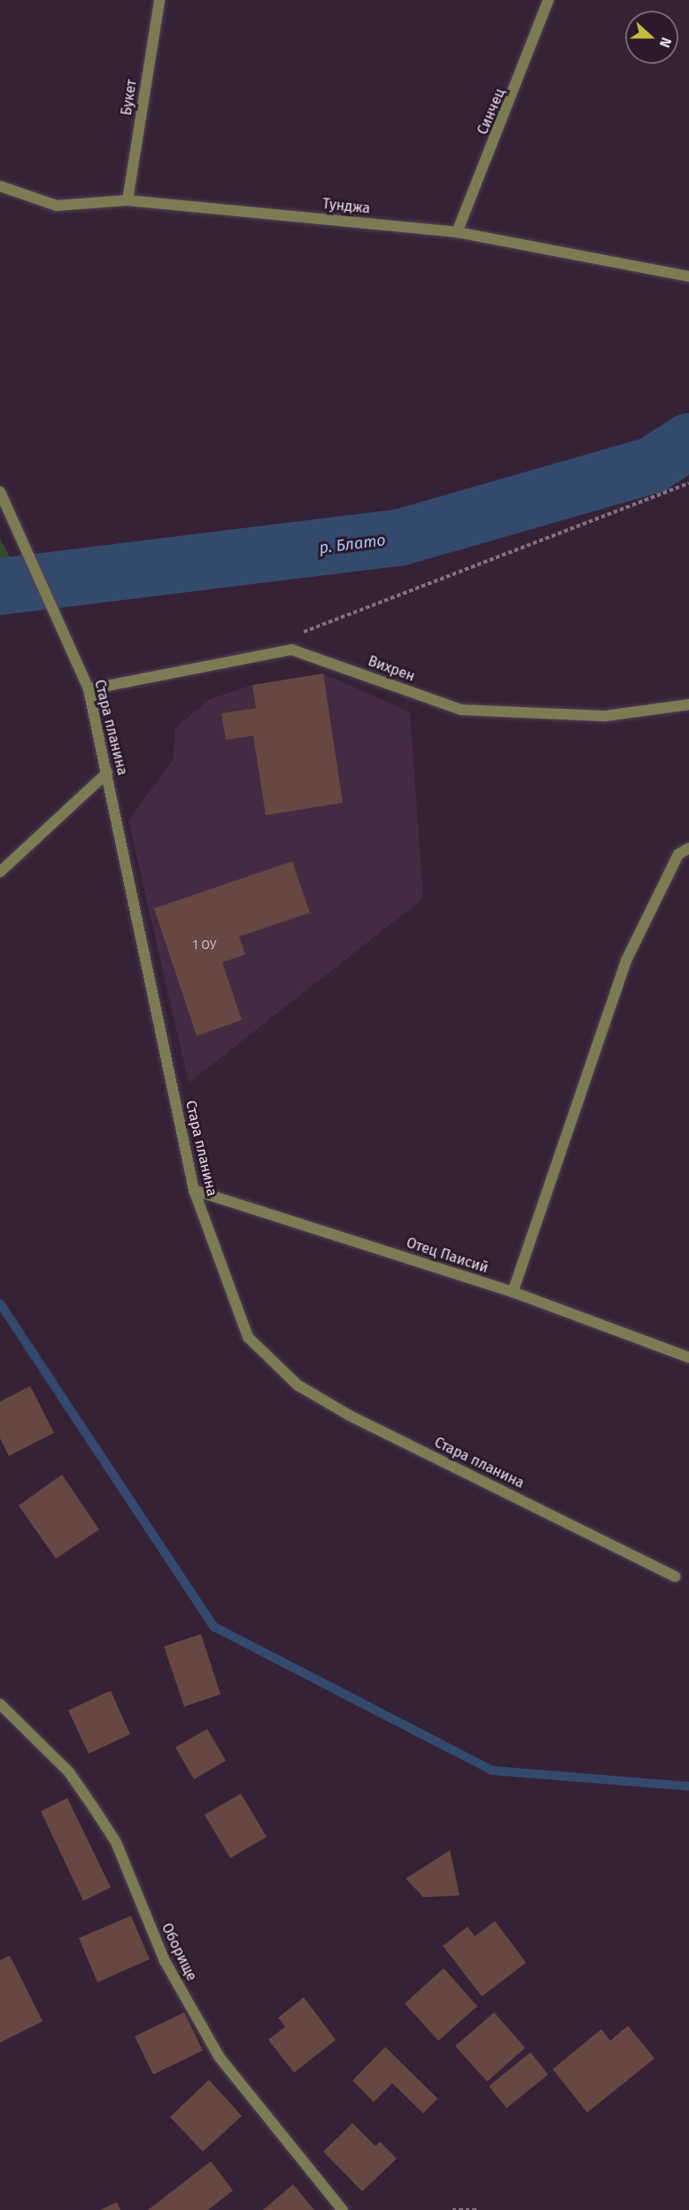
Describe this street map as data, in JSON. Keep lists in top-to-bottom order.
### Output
{
  "streets": {
    "street": [
      "Букет",
      "Синчец",
      "Тунджа",
      "Вихрен",
      "Стара планина",
      "Отец Паисий",
      "Оборище"
    ]
  },
  "crossings": [
    ["Букет", "Тунджа"],
    ["Синчец", "Тунджа"],
    ["Стара планина", "Отец Паисий"]
  ],
  "water": ["р. Блато"],
  "house_numbers": ["1 ОУ"],
  "north": "right"
}
